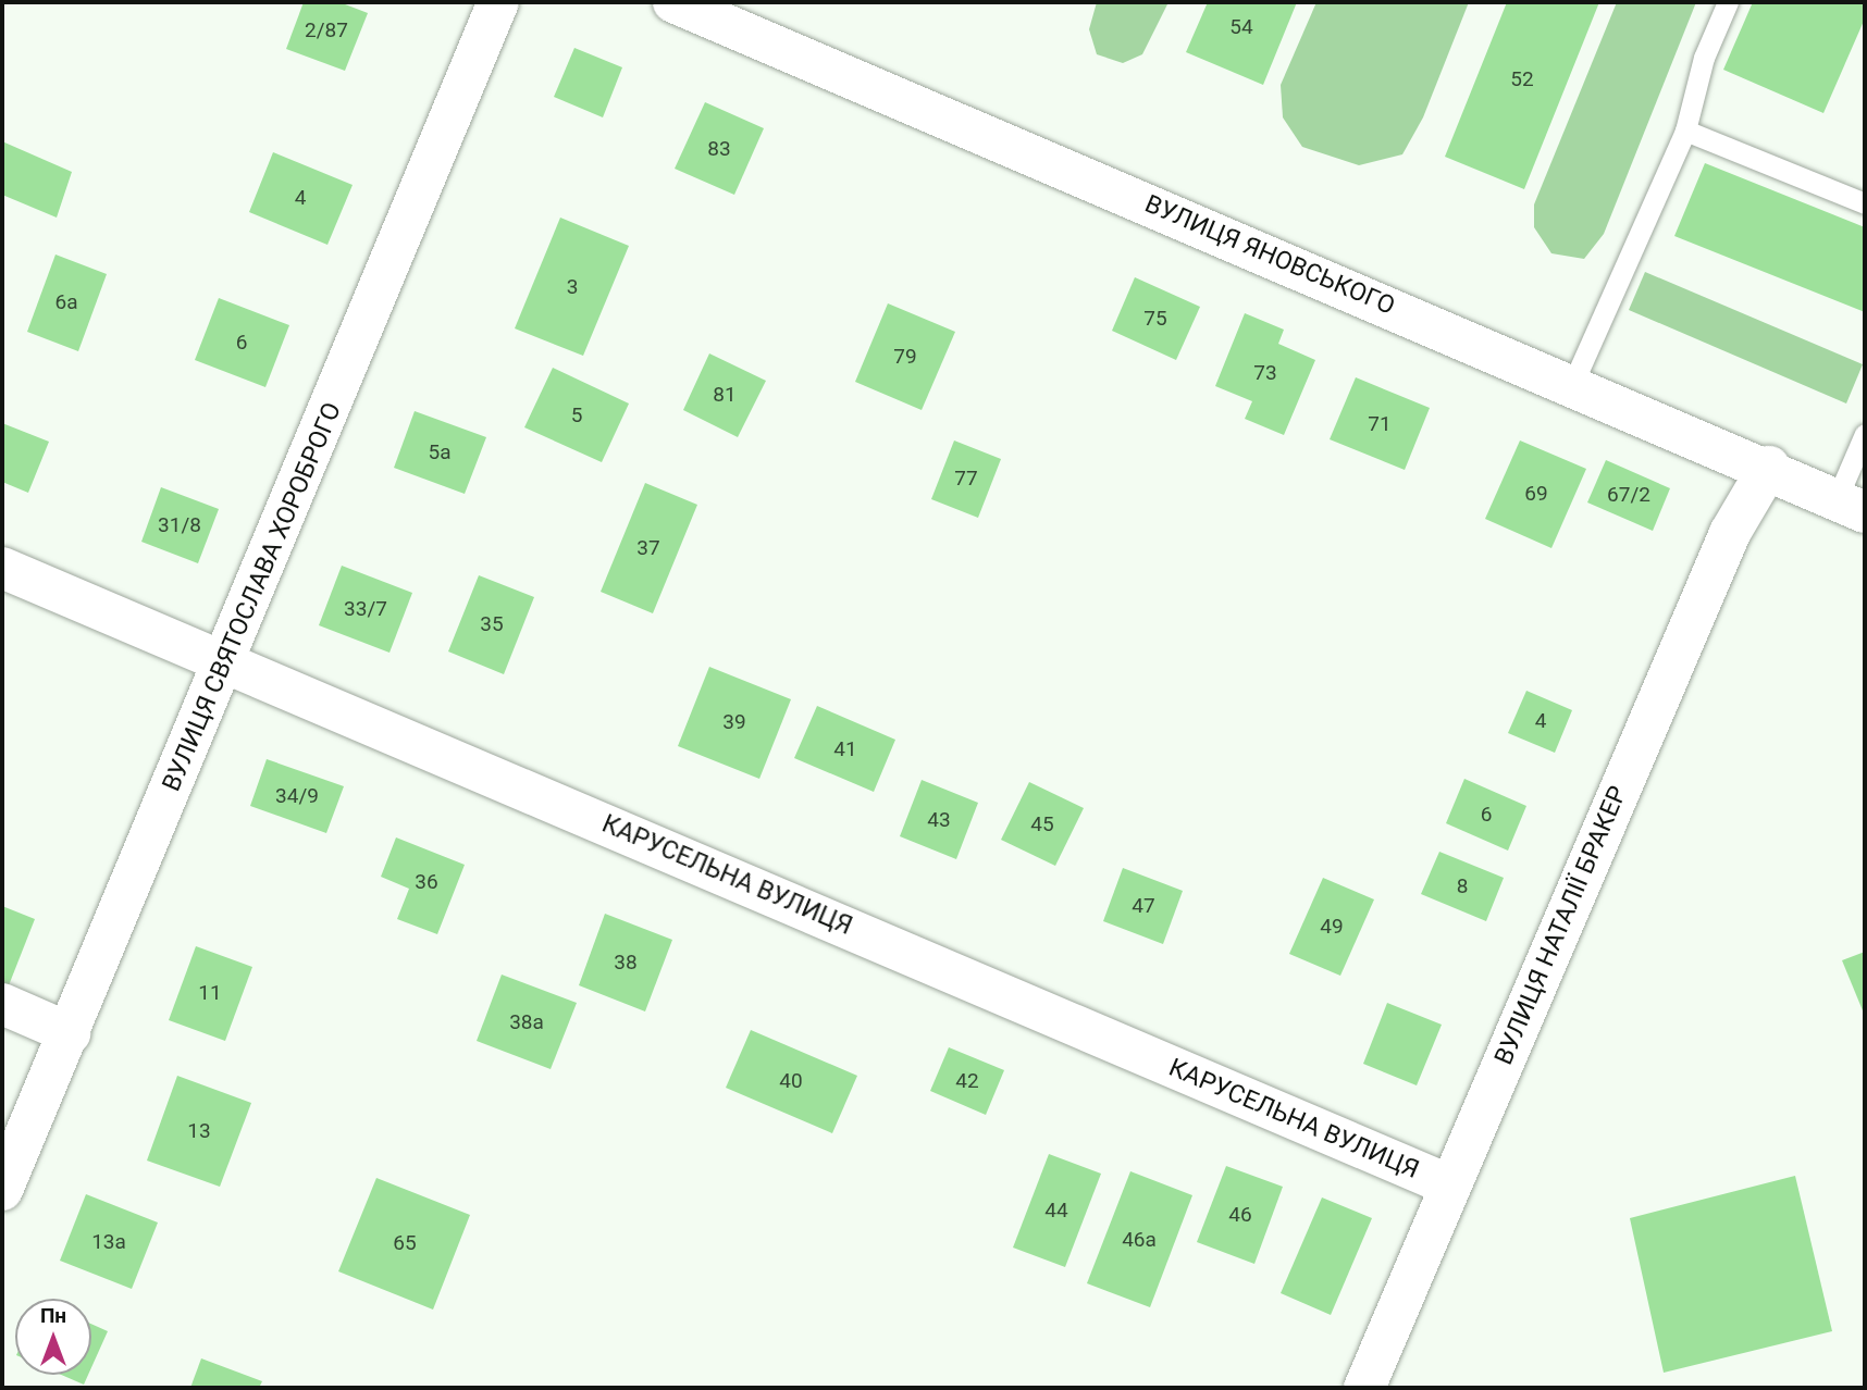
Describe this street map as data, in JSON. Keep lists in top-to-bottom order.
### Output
{
  "streets": {
    "street": [
      "ВУЛИЦЯ ЯНОВСЬКОГО",
      "ВУЛИЦЯ СВЯТОСЛАВА ХОРОБРОГО",
      "КАРУСЕЛЬНА ВУЛИЦЯ",
      "ВУЛИЦЯ НАТАЛІЇ БРАКЕР"
    ]
  },
  "crossings": [
    ["ВУЛИЦЯ ЯНОВСЬКОГО", "ВУЛИЦЯ НАТАЛІЇ БРАКЕР"],
    ["ВУЛИЦЯ СВЯТОСЛАВА ХОРОБРОГО", "КАРУСЕЛЬНА ВУЛИЦЯ"],
    ["КАРУСЕЛЬНА ВУЛИЦЯ", "ВУЛИЦЯ НАТАЛІЇ БРАКЕР"]
  ],
  "house_numbers": [
    "54",
    "2/87",
    "52",
    "83",
    "4",
    "3",
    "6а",
    "75",
    "6",
    "79",
    "73",
    "81",
    "5",
    "71",
    "5а",
    "77",
    "69",
    "67/2",
    "31/8",
    "37",
    "33/7",
    "35",
    "4",
    "39",
    "41",
    "34/9",
    "6",
    "43",
    "45",
    "36",
    "8",
    "47",
    "49",
    "38",
    "11",
    "38а",
    "40",
    "42",
    "13",
    "44",
    "46",
    "46а",
    "13а",
    "65"
  ],
  "north": "top"
}
